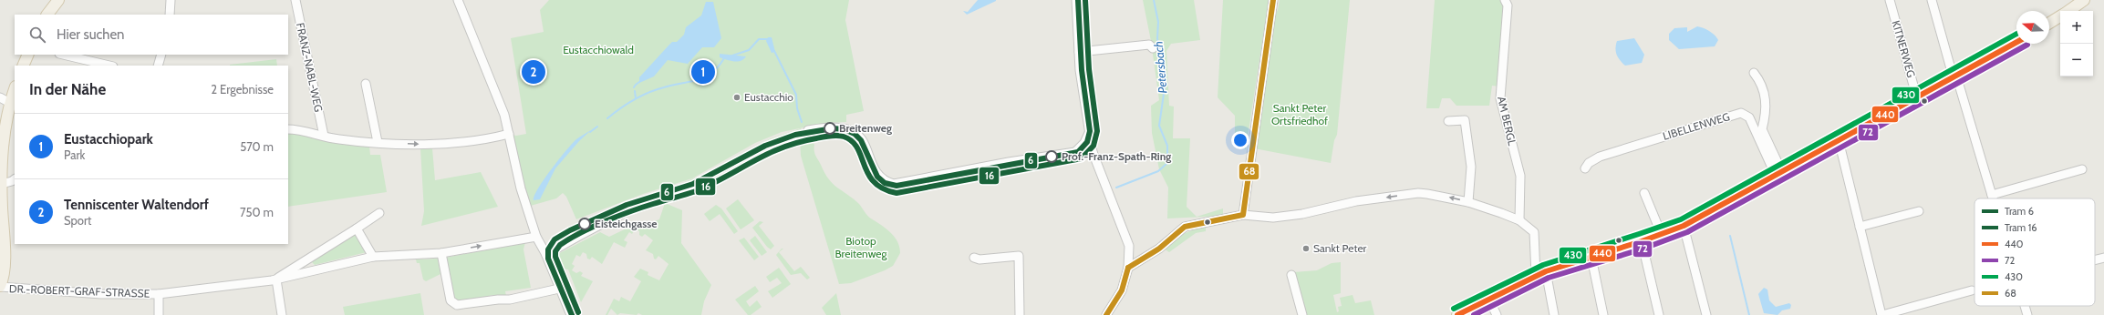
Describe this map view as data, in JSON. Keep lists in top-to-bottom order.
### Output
{
  "streets": {
    "street": [
      "KITNERWEG",
      "FRANZ-NABL-WEG",
      "AM BERGL",
      "LIBELLENWEG",
      "DR.-ROBERT-GRAF-STRASSE"
    ]
  },
  "water": ["Petersbach"],
  "parks": ["Eustacchiowald", "Sankt Peter Ortsfriedhof", "Biotop Breitenweg"],
  "places": [
    "Eustacchio",
    "Breitenweg",
    "Prof.-Franz-Spath-Ring",
    "Eisteichgasse",
    "Sankt Peter"
  ],
  "lines": [
    "tram line 6",
    "tram line 16",
    "transit line 68",
    "transit line 430",
    "transit line 440",
    "transit line 72"
  ],
  "legend": [
    "Tram 6",
    "Tram 16",
    "440",
    "72",
    "430",
    "68"
  ],
  "north": "left",
  "page": {
    "map_buttons": ["+", "−"],
    "search": "Hier suchen",
    "pins": ["1", "2"],
    "heading": ["In der Nähe", "2 Ergebnisse"],
    "list": [
      {
        "mark": "1",
        "name": "Eustacchiopark",
        "note": "Park",
        "value": "570 m"
      },
      {
        "mark": "2",
        "name": "Tenniscenter Waltendorf",
        "note": "Sport",
        "value": "750 m"
      }
    ]
  }
}
